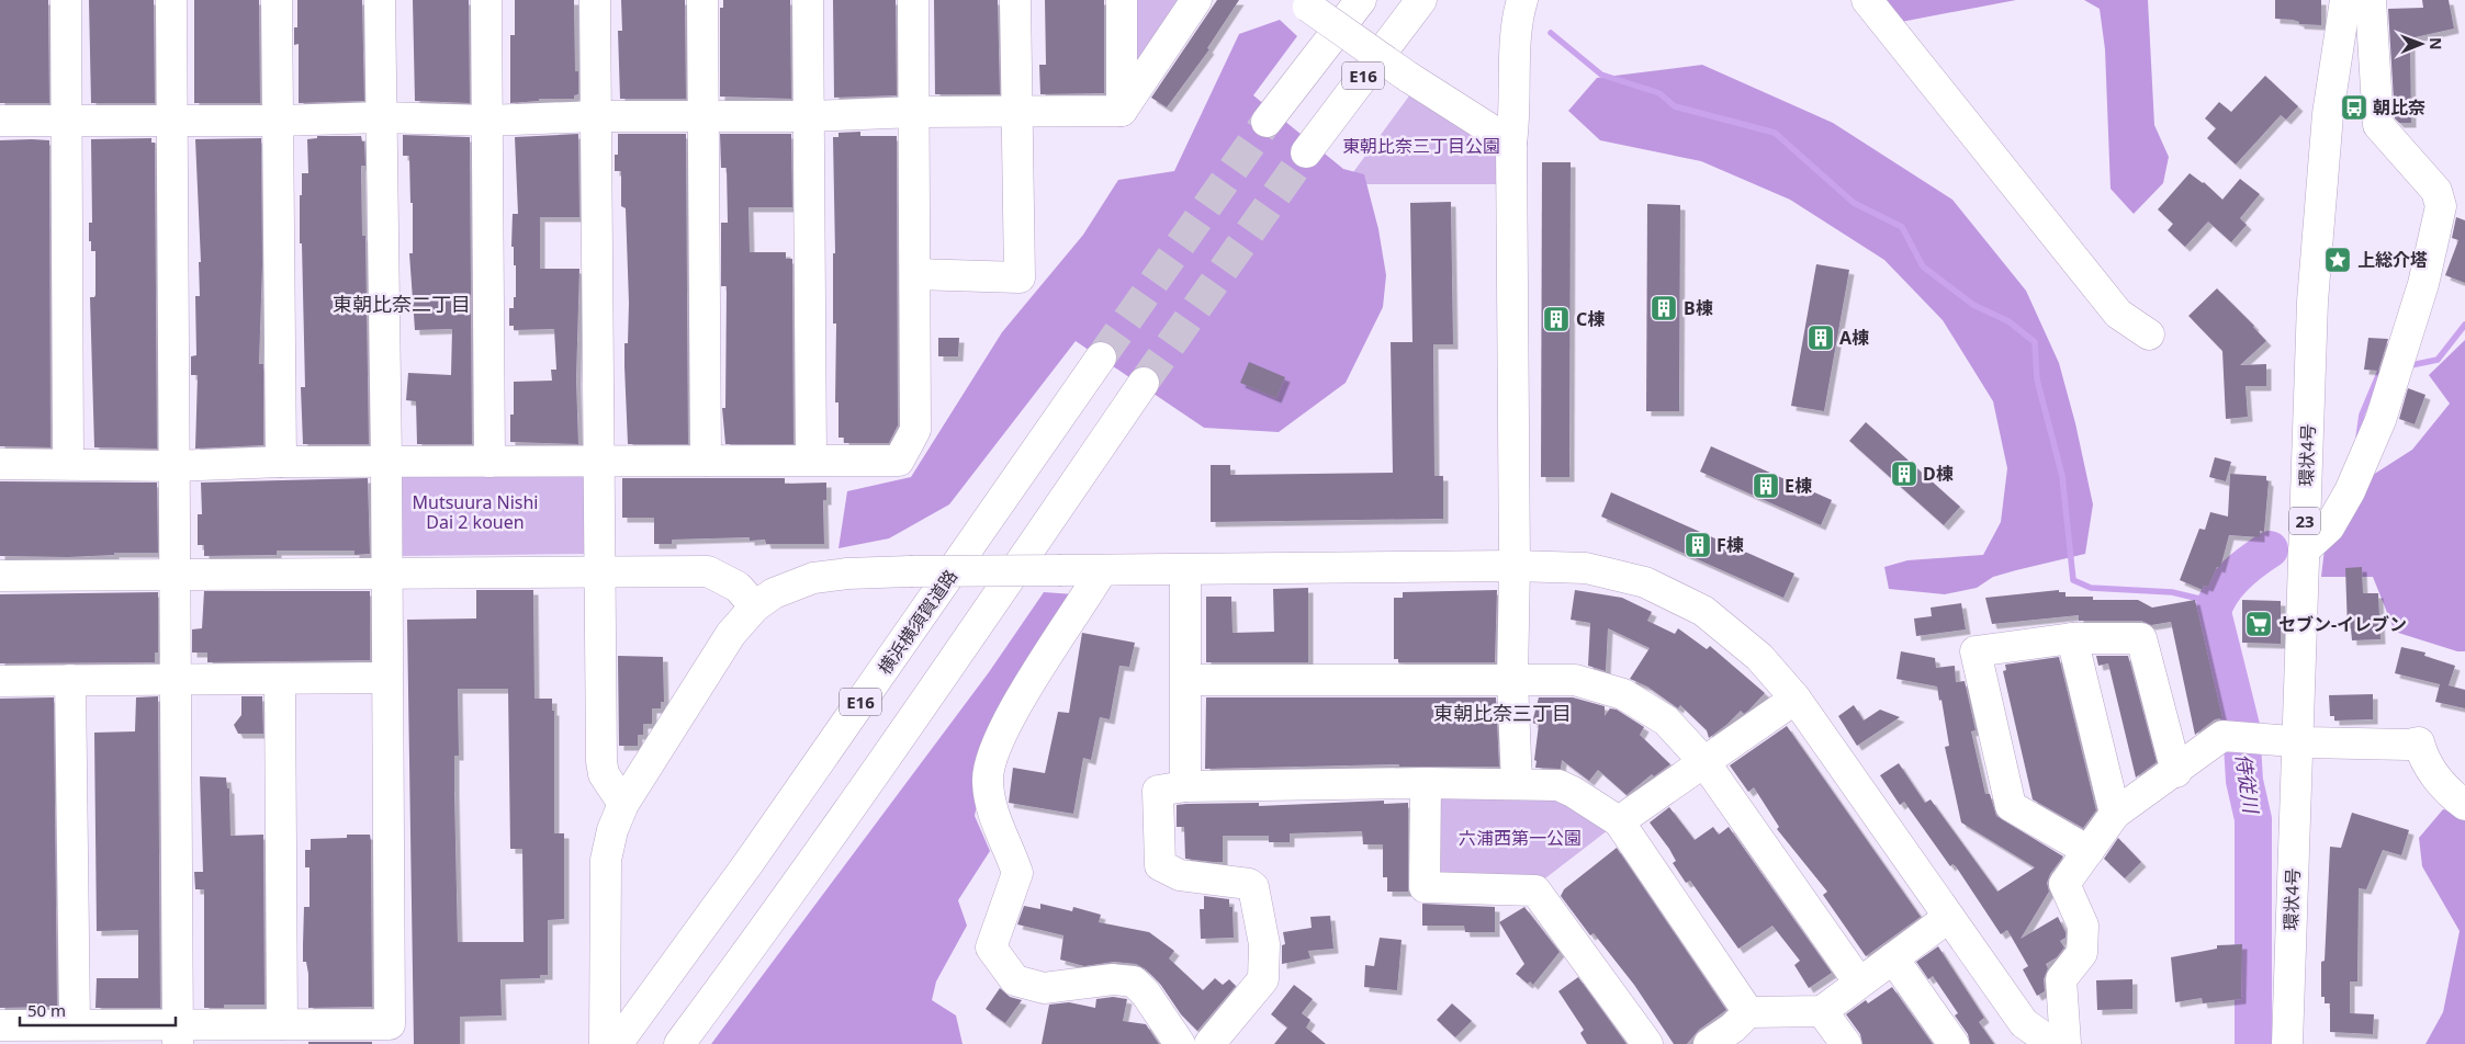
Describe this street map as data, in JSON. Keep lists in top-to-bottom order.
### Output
{
  "streets": {
    "main road": [
      "E16",
      "環状4号",
      "23",
      "横浜横須賀道路"
    ]
  },
  "districts": ["東朝比奈二丁目", "東朝比奈三丁目"],
  "water": ["侍従川"],
  "parks": ["東朝比奈三丁目公園", "Mutsuura Nishi Dai 2 kouen", "六浦西第一公園"],
  "places": {
    "bus stop": ["朝比奈"],
    "place": ["上総介塔"],
    "building": [
      "B棟",
      "C棟",
      "A棟",
      "D棟",
      "E棟",
      "F棟"
    ],
    "supermarket": ["セブン-イレブン"]
  },
  "scale_bar": "50 m",
  "north": "right"
}
